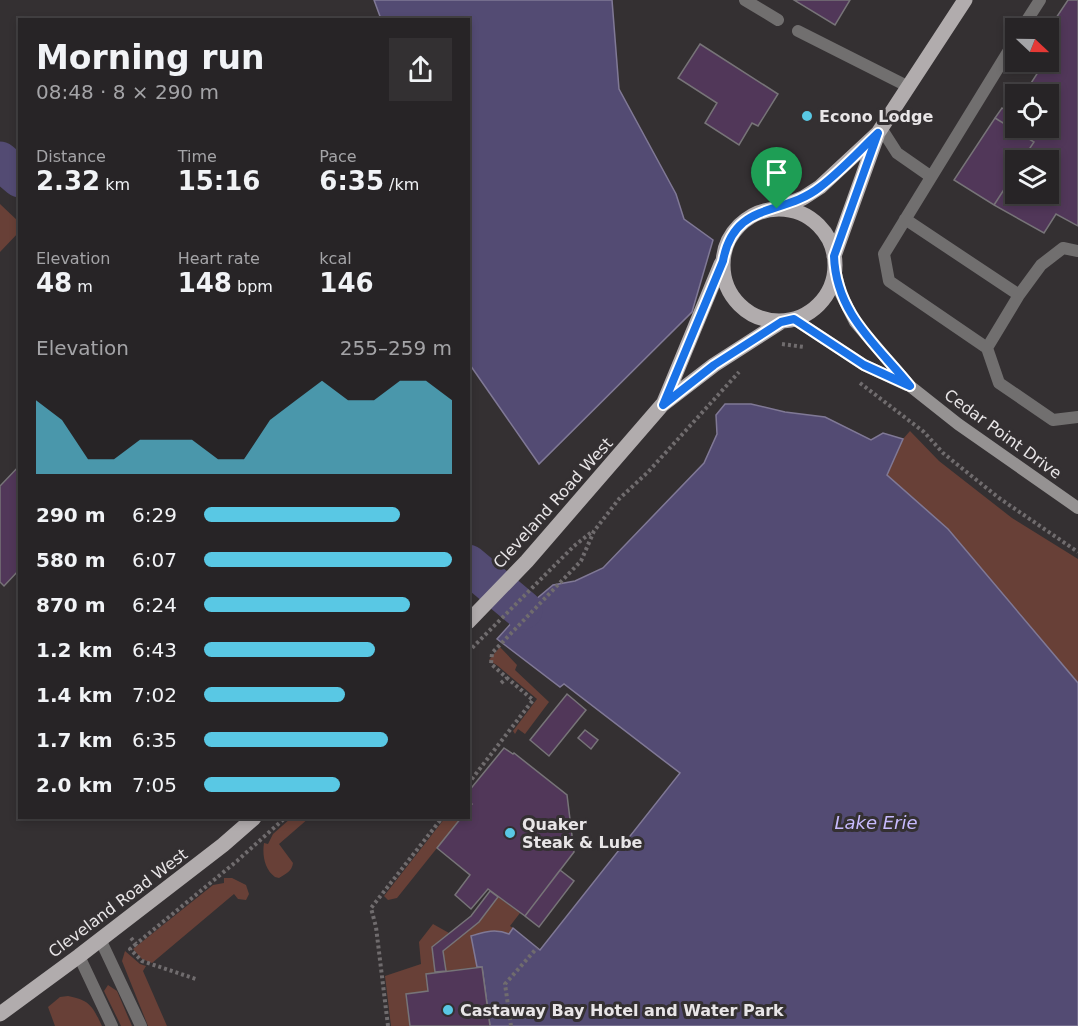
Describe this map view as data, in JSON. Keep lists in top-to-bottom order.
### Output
{
  "streets": {
    "main road": ["Cedar Point Drive", "Cleveland Road West"]
  },
  "crossings": [
    ["Cedar Point Drive", "Cleveland Road West"]
  ],
  "water": ["Lake Erie"],
  "places": ["Econo Lodge", "Quaker Steak & Lube", "Castaway Bay Hotel and Water Park"],
  "north": "right",
  "page": {
    "heading": ["Morning run", "08:48 · 8 × 290 m"],
    "stats": [
      ["Distance", "2.32 km"],
      ["Time", "15:16"],
      ["Pace", "6:35 /km"],
      ["Elevation", "48 m"],
      ["Heart rate", "148 bpm"],
      ["kcal", "146"]
    ],
    "chart": ["Elevation", "255–259 m"],
    "list": [
      {
        "name": "290 m",
        "note": "6:29"
      },
      {
        "name": "580 m",
        "note": "6:07"
      },
      {
        "name": "870 m",
        "note": "6:24"
      },
      {
        "name": "1.2 km",
        "note": "6:43"
      },
      {
        "name": "1.4 km",
        "note": "7:02"
      },
      {
        "name": "1.7 km",
        "note": "6:35"
      },
      {
        "name": "2.0 km",
        "note": "7:05"
      }
    ]
  }
}
